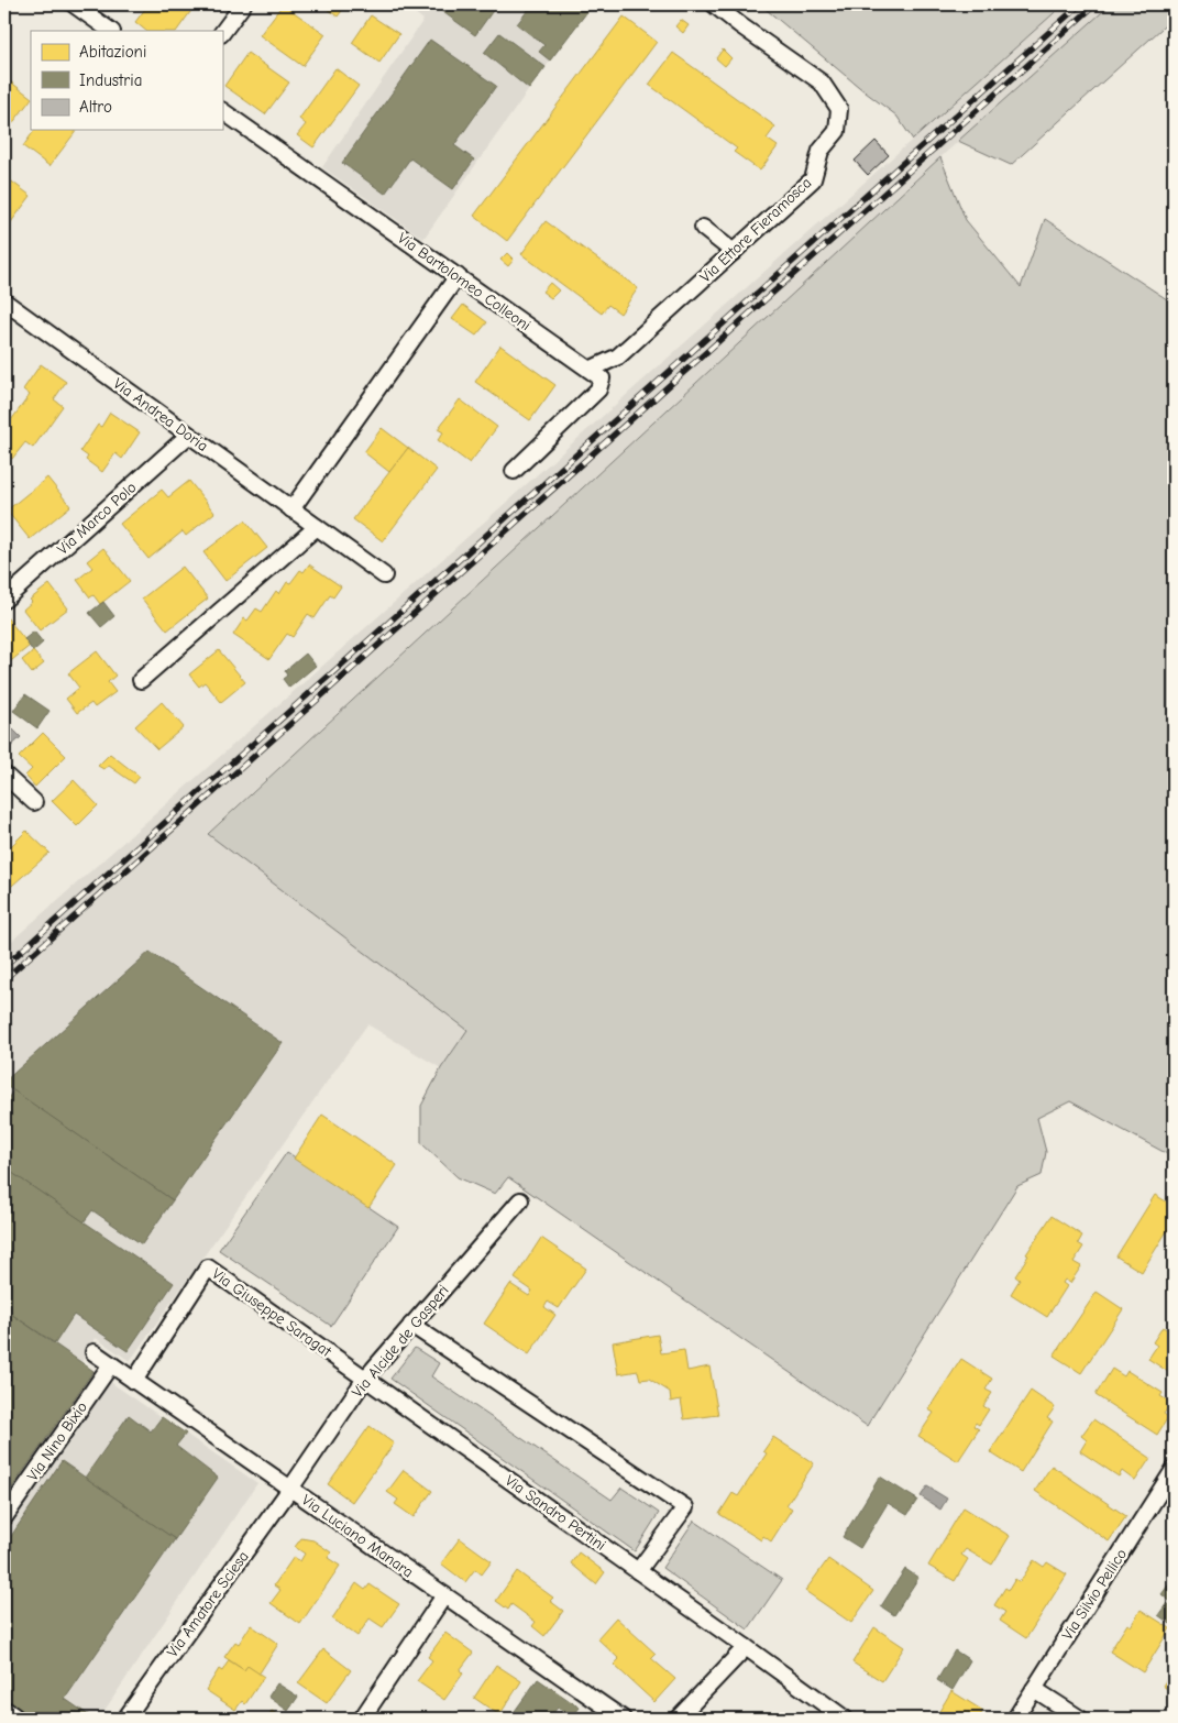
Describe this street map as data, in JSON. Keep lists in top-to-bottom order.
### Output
{
  "streets": {
    "street": [
      "Via Ettore Fieramosca",
      "Via Bartolomeo Colleoni",
      "Via Andrea Doria",
      "Via Marco Polo",
      "Via Giuseppe Saragat",
      "Via Alcide de Gasperi",
      "Via Nino Bixio",
      "Via Sandro Pertini",
      "Via Luciano Manara",
      "Via Silvio Pellico",
      "Via Amatore Sciesa"
    ]
  },
  "crossings": [
    ["Via Ettore Fieramosca", "Via Bartolomeo Colleoni"],
    ["Via Andrea Doria", "Via Marco Polo"],
    ["Via Giuseppe Saragat", "Via Alcide de Gasperi"],
    ["Via Giuseppe Saragat", "Via Sandro Pertini"],
    ["Via Giuseppe Saragat", "Via Luciano Manara"],
    ["Via Alcide de Gasperi", "Via Sandro Pertini"],
    ["Via Alcide de Gasperi", "Via Luciano Manara"],
    ["Via Alcide de Gasperi", "Via Amatore Sciesa"],
    ["Via Nino Bixio", "Via Luciano Manara"],
    ["Via Luciano Manara", "Via Amatore Sciesa"]
  ],
  "legend": ["Abitazioni", "Industria", "Altro"]
}
